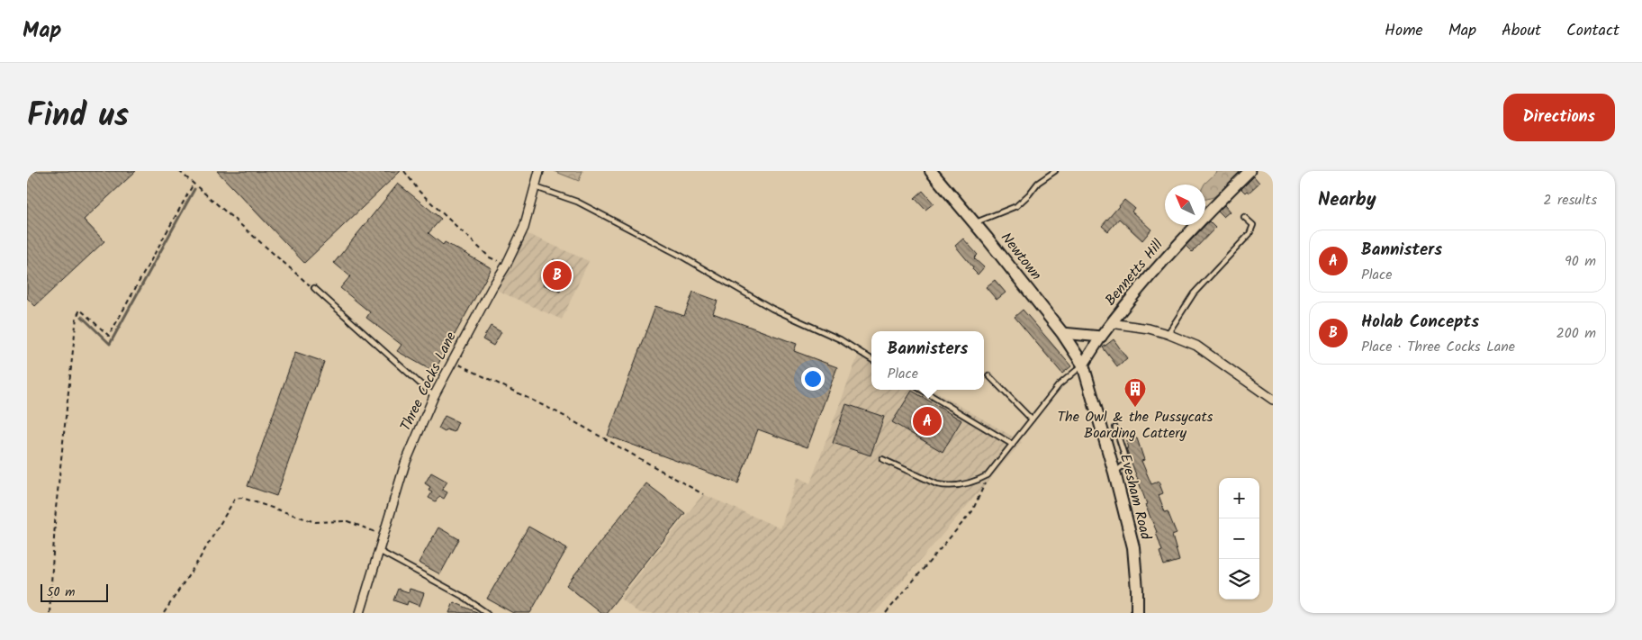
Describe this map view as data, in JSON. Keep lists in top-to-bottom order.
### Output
{
  "streets": {
    "main road": ["Newtown", "Evesham Road"],
    "street": ["Bennetts Hill", "Three Cocks Lane"]
  },
  "crossings": [
    ["Newtown", "Bennetts Hill"],
    ["Newtown", "Evesham Road"],
    ["Bennetts Hill", "Evesham Road"]
  ],
  "places": {
    "building": ["The Owl & the Pussycats Boarding Cattery"]
  },
  "scale_bar": "50 m",
  "north": "top left",
  "page": {
    "header": "Map",
    "nav": [
      "Home",
      "Map",
      "About",
      "Contact"
    ],
    "title": "Find us",
    "buttons": "Directions",
    "heading": ["Nearby", "2 results"],
    "list": [
      {
        "mark": "A",
        "name": "Bannisters",
        "note": "Place",
        "value": "90 m"
      },
      {
        "mark": "B",
        "name": "Holab Concepts",
        "note": "Place · Three Cocks Lane",
        "value": "200 m"
      }
    ],
    "pins": ["B", "A"],
    "popup": ["Bannisters", "Place"],
    "map_buttons": ["+", "−"],
    "scale": "50 m"
  }
}
